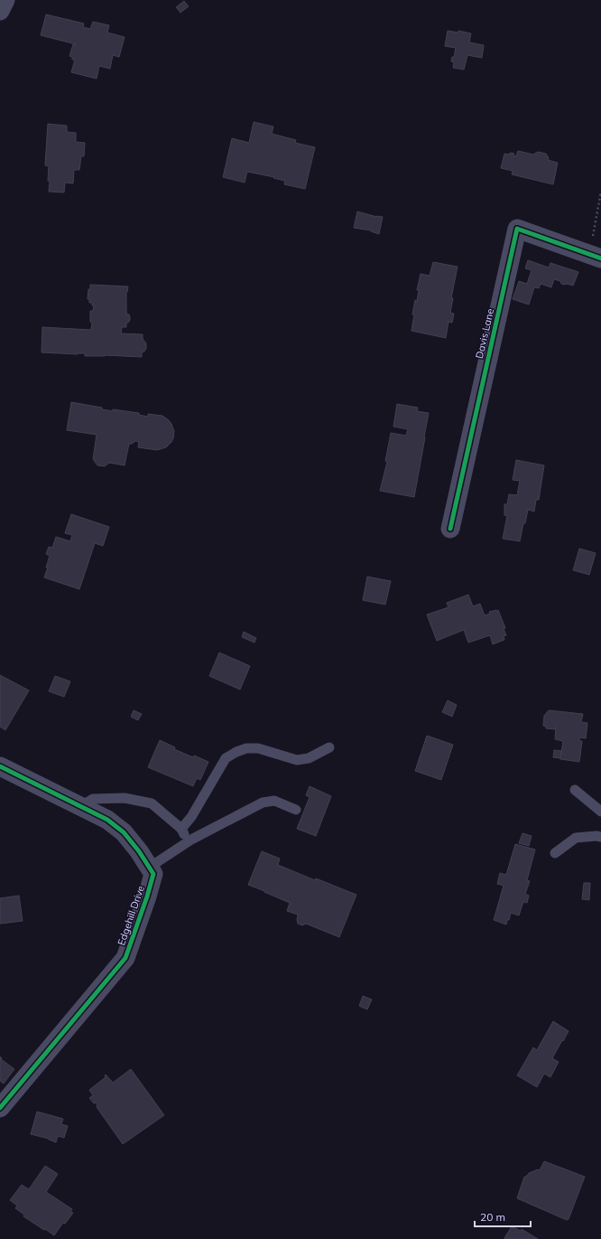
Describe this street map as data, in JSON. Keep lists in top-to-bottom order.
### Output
{
  "streets": {
    "street": ["Davis Lane", "Edgehill Drive"]
  },
  "scale_bar": "20 m"
}
